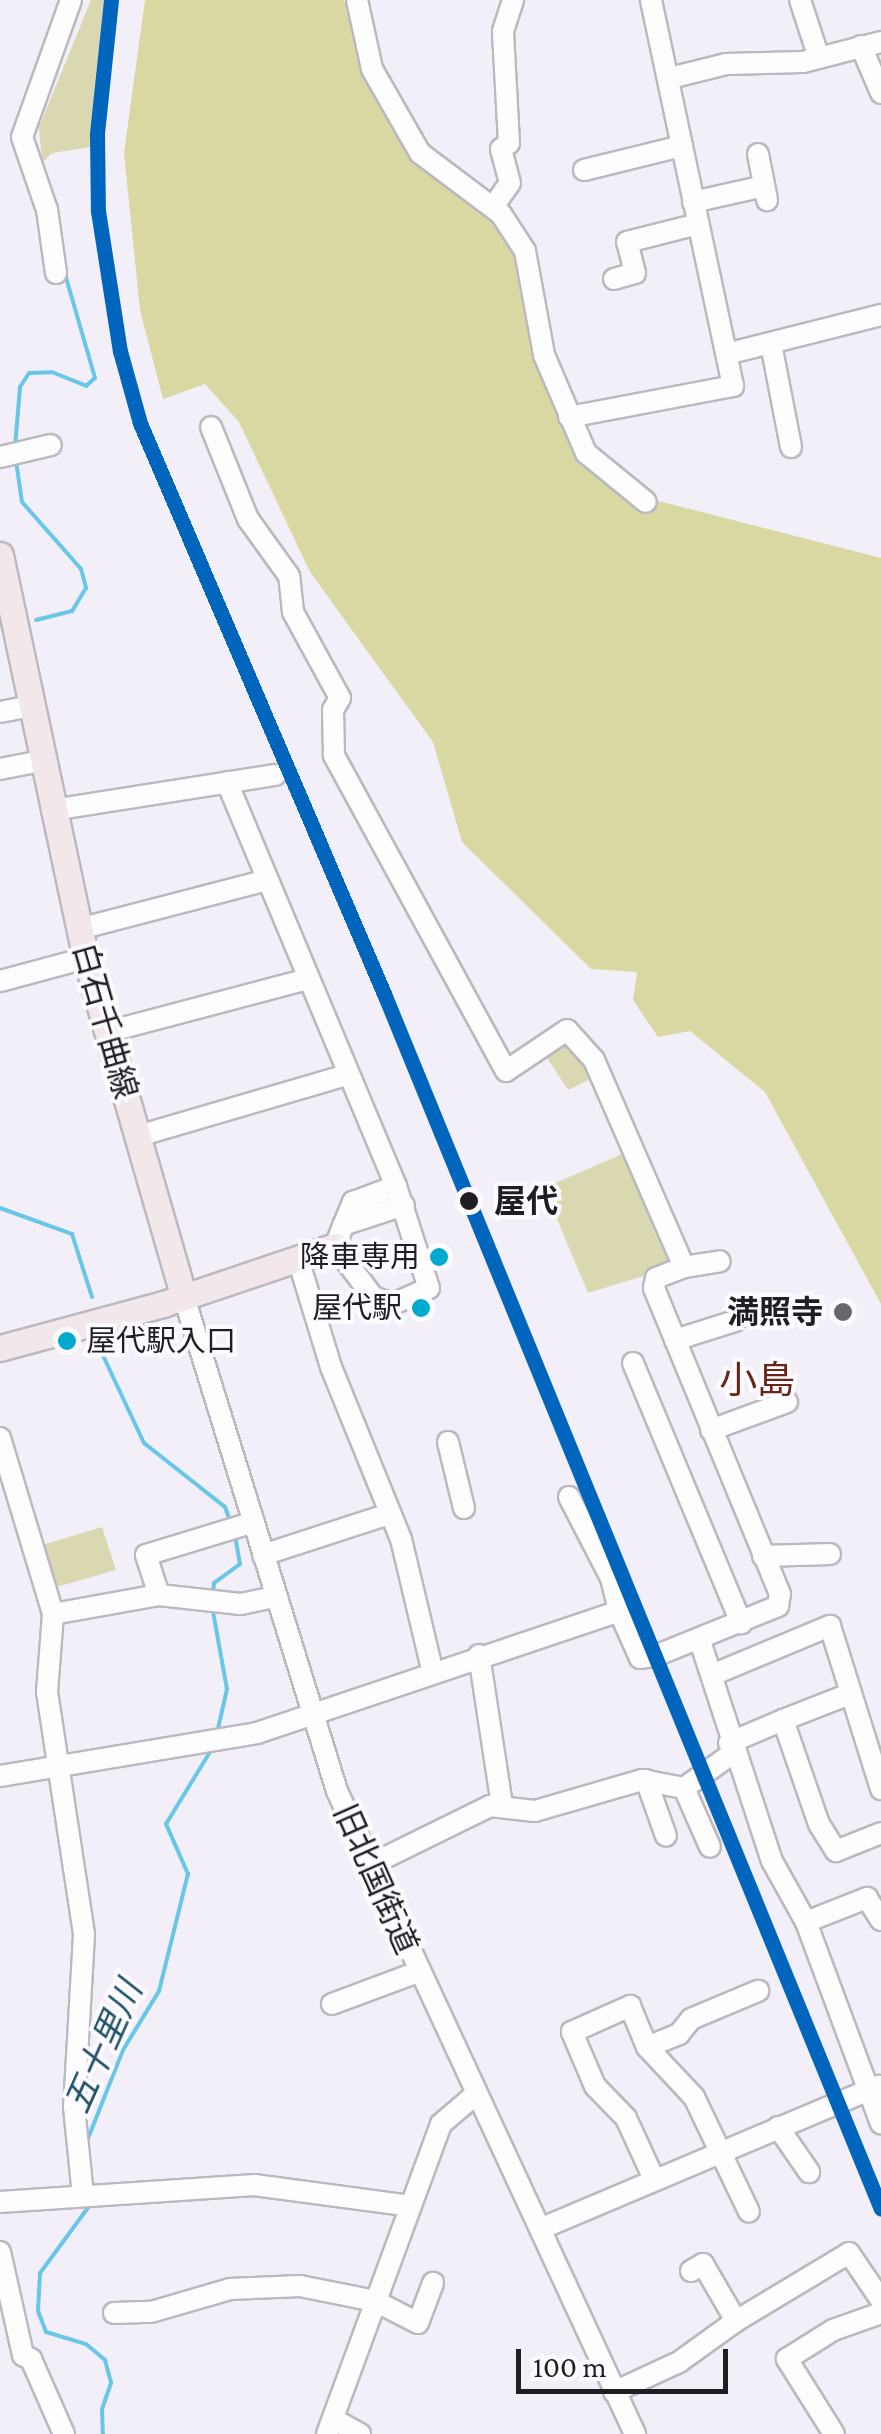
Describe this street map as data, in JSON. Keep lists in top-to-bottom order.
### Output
{
  "streets": {
    "main road": ["白石千曲線"],
    "street": ["旧北国街道"]
  },
  "crossings": [
    ["白石千曲線", "旧北国街道"]
  ],
  "districts": ["小島"],
  "water": ["五十里川"],
  "places": [
    "屋代",
    "降車専用",
    "屋代駅",
    "満照寺",
    "屋代駅入口"
  ],
  "scale_bar": "100 m"
}
